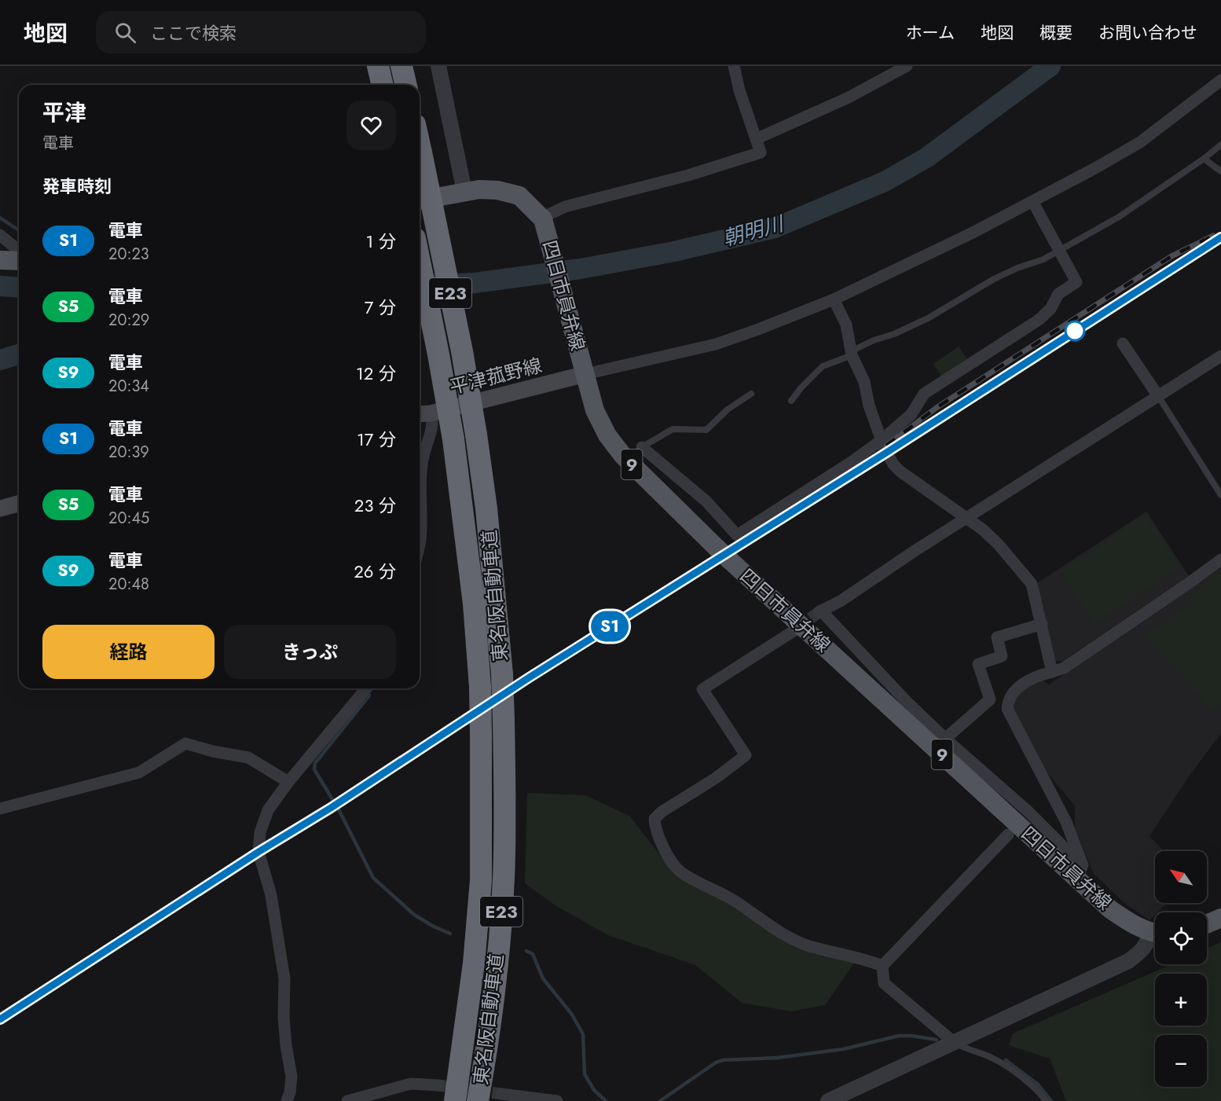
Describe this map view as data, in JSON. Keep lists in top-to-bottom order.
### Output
{
  "streets": {
    "highway": ["E23", "東名阪自動車道"],
    "main road": ["四日市員弁線", "平津菰野線", "9"]
  },
  "crossings": [
    ["四日市員弁線", "平津菰野線"]
  ],
  "water": ["朝明川"],
  "north": "top left",
  "page": {
    "header": "地図",
    "search": "ここで検索",
    "nav": [
      "ホーム",
      "地図",
      "概要",
      "お問い合わせ"
    ],
    "on_map": "S1",
    "heading": [
      ["平津", "電車"],
      "発車時刻"
    ],
    "list": [
      {
        "mark": "S1",
        "name": "電車",
        "note": "20:23",
        "value": "1 分"
      },
      {
        "mark": "S5",
        "name": "電車",
        "note": "20:29",
        "value": "7 分"
      },
      {
        "mark": "S9",
        "name": "電車",
        "note": "20:34",
        "value": "12 分"
      },
      {
        "mark": "S1",
        "name": "電車",
        "note": "20:39",
        "value": "17 分"
      },
      {
        "mark": "S5",
        "name": "電車",
        "note": "20:45",
        "value": "23 分"
      },
      {
        "mark": "S9",
        "name": "電車",
        "note": "20:48",
        "value": "26 分"
      }
    ],
    "buttons": ["経路", "きっぷ"],
    "map_buttons": ["+", "−"]
  }
}
